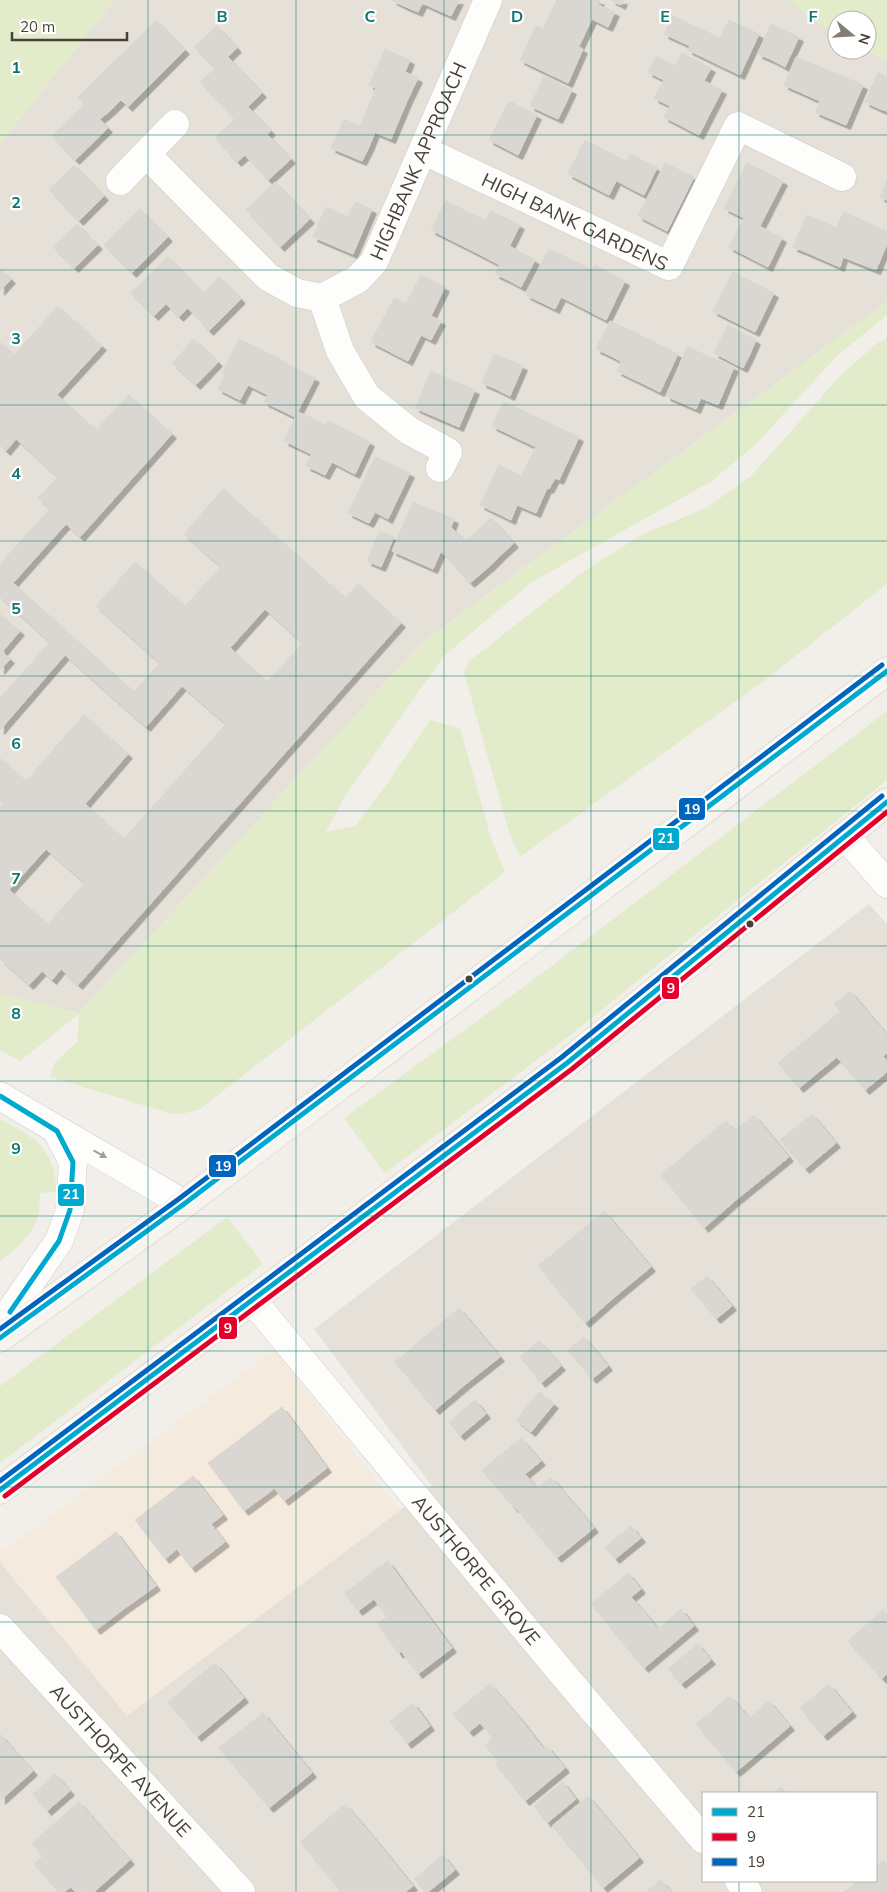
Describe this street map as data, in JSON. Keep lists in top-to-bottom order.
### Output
{
  "streets": {
    "street": [
      "HIGHBANK APPROACH",
      "HIGH BANK GARDENS",
      "AUSTHORPE GROVE",
      "AUSTHORPE AVENUE"
    ]
  },
  "crossings": [
    ["HIGHBANK APPROACH", "HIGH BANK GARDENS"]
  ],
  "lines": ["transit line 19", "transit line 21", "transit line 9"],
  "legend": ["21", "9", "19"],
  "scale_bar": "20 m",
  "north": "right",
  "grid": {
    "columns": [
      "B",
      "C",
      "D",
      "E",
      "F"
    ],
    "rows": [
      "1",
      "2",
      "3",
      "4",
      "5",
      "6",
      "7",
      "8",
      "9"
    ]
  }
}
